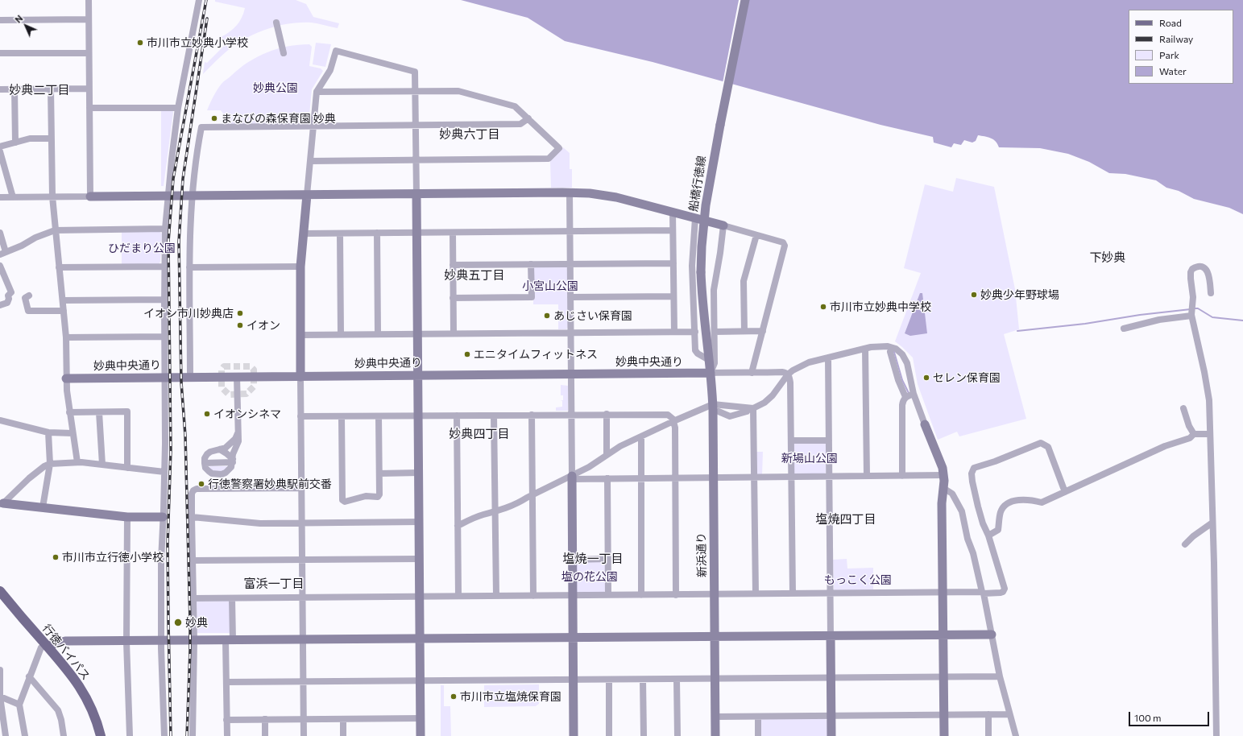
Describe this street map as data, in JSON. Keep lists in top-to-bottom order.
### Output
{
  "streets": {
    "main road": ["行徳バイパス"],
    "street": ["船橋行徳線", "妙典中央通り", "新浜通り"]
  },
  "crossings": [
    ["船橋行徳線", "妙典中央通り"],
    ["船橋行徳線", "新浜通り"],
    ["妙典中央通り", "新浜通り"]
  ],
  "districts": [
    "妙典二丁目",
    "妙典六丁目",
    "下妙典",
    "妙典五丁目",
    "妙典四丁目",
    "塩焼四丁目",
    "塩焼一丁目",
    "富浜一丁目"
  ],
  "parks": [
    "妙典公園",
    "ひだまり公園",
    "小宮山公園",
    "新場山公園",
    "塩の花公園",
    "もっこく公園"
  ],
  "places": [
    "市川市立妙典小学校",
    "まなびの森保育園 妙典",
    "妙典少年野球場",
    "市川市立妙典中学校",
    "イオン市川妙典店",
    "あじさい保育園",
    "イオン",
    "エニタイムフィットネス",
    "セレン保育園",
    "イオンシネマ",
    "行徳警察署妙典駅前交番",
    "市川市立行徳小学校",
    "妙典",
    "市川市立塩焼保育園"
  ],
  "legend": [
    "Road",
    "Railway",
    "Park",
    "Water"
  ],
  "scale_bar": "100 m",
  "north": "top left"
}
